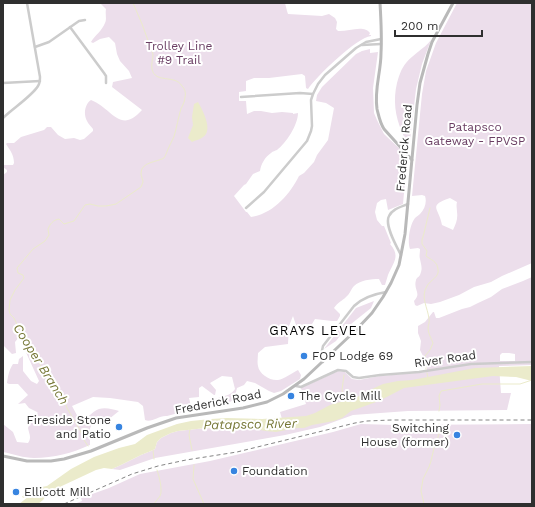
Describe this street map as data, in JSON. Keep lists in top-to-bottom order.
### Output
{
  "streets": {
    "main road": ["Frederick Road"],
    "street": ["River Road"]
  },
  "crossings": [
    ["Frederick Road", "River Road"]
  ],
  "districts": ["GRAYS LEVEL"],
  "water": ["Cooper Branch", "Patapsco River"],
  "parks": ["Trolley Line #9 Trail", "Patapsco Gateway - FPVSP"],
  "places": [
    "FOP Lodge 69",
    "The Cycle Mill",
    "Fireside Stone and Patio",
    "Switching House (former)",
    "Foundation",
    "Ellicott Mill"
  ],
  "scale_bar": "200 m"
}
